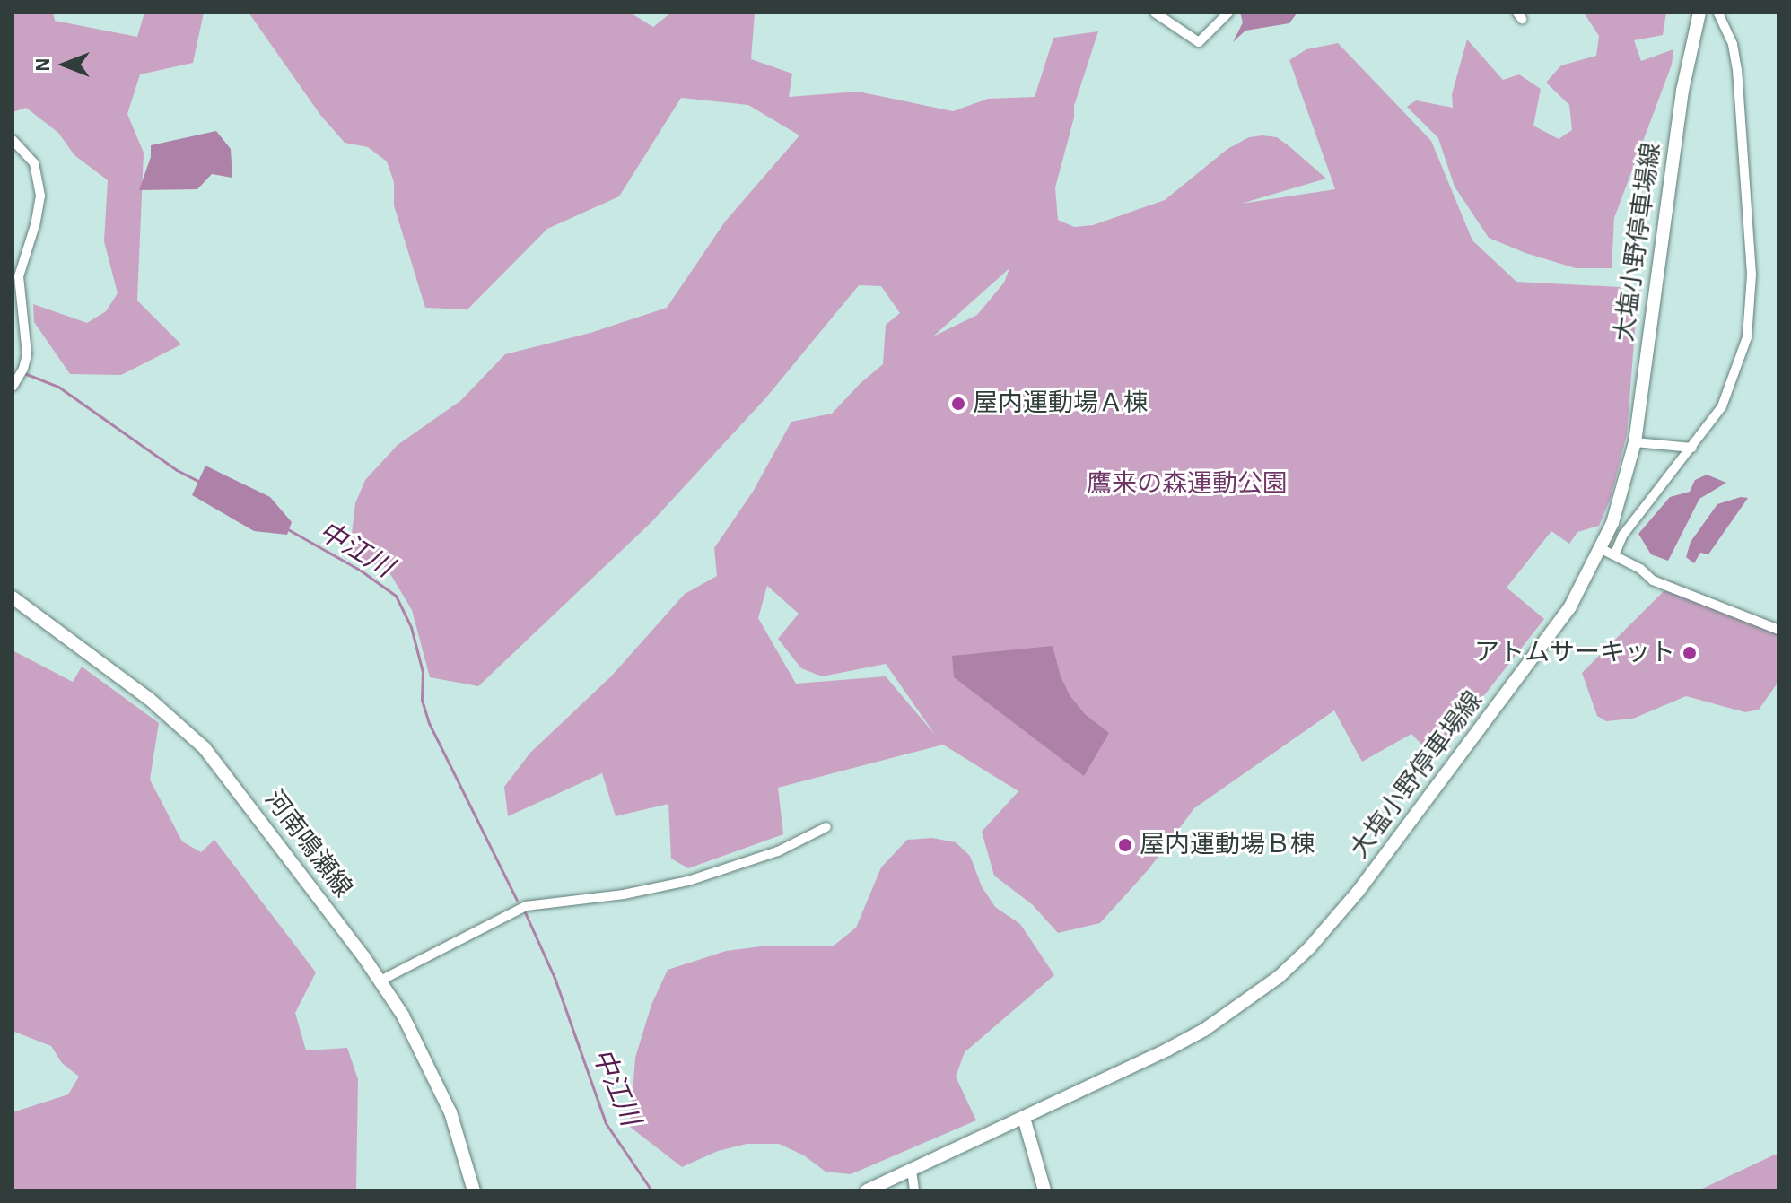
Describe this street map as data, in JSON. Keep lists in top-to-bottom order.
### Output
{
  "streets": {
    "main road": ["大塩小野停車場線", "河南鳴瀬線"]
  },
  "water": ["中江川"],
  "parks": ["鷹来の森運動公園"],
  "places": ["屋内運動場Ａ棟", "アトムサーキット", "屋内運動場Ｂ棟"],
  "north": "left"
}
